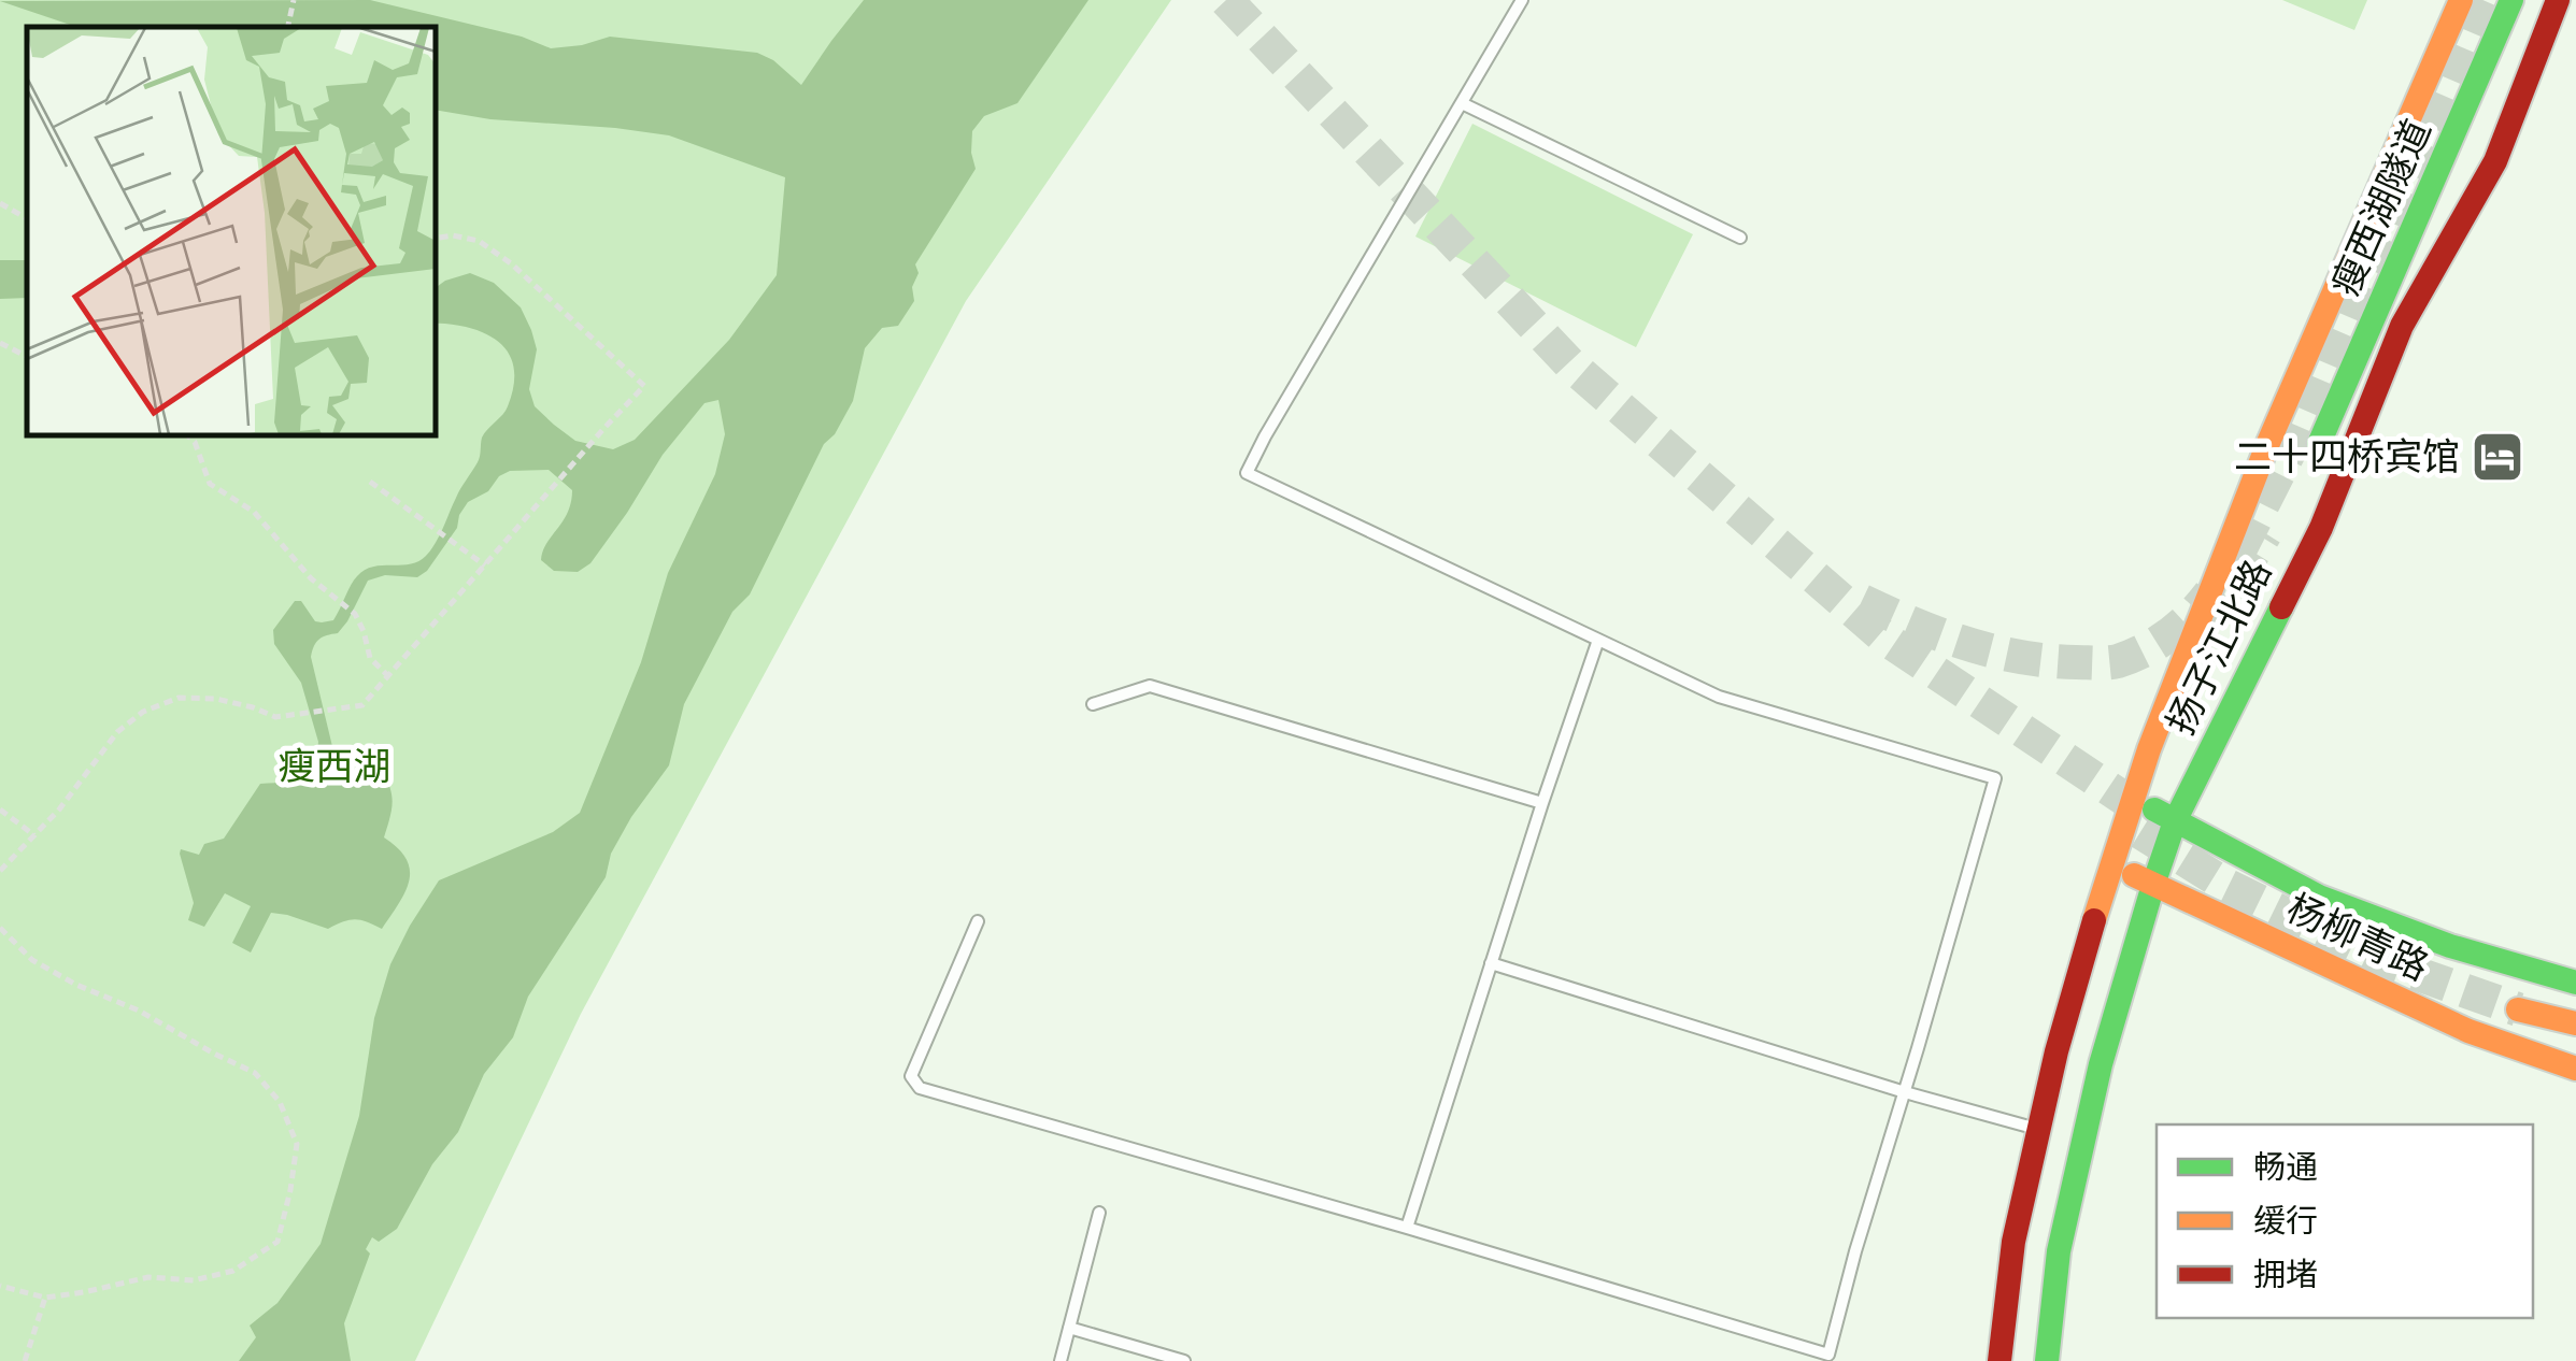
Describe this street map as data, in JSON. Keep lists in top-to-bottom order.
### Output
{
  "streets": {
    "main road": ["瘦西湖隧道", "扬子江北路", "杨柳青路"]
  },
  "crossings": [
    ["扬子江北路", "杨柳青路"]
  ],
  "parks": ["瘦西湖"],
  "places": {
    "hotel": ["二十四桥宾馆"]
  },
  "legend": ["畅通", "缓行", "拥堵"]
}
